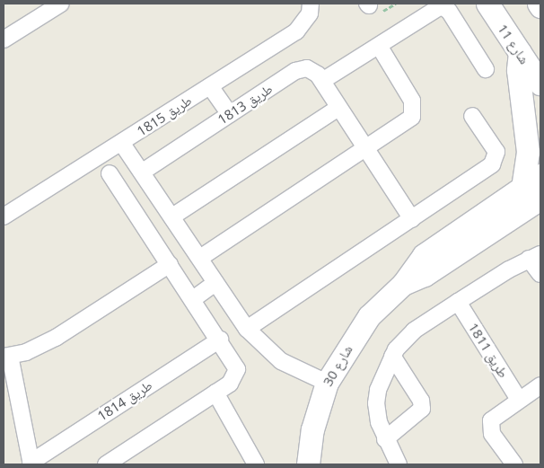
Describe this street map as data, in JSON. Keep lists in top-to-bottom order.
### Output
{
  "streets": {
    "street": [
      "شارع 11",
      "طريق 1813",
      "طريق 1815",
      "طريق 1811",
      "شارع 30",
      "طريق 1814"
    ]
  }
}
